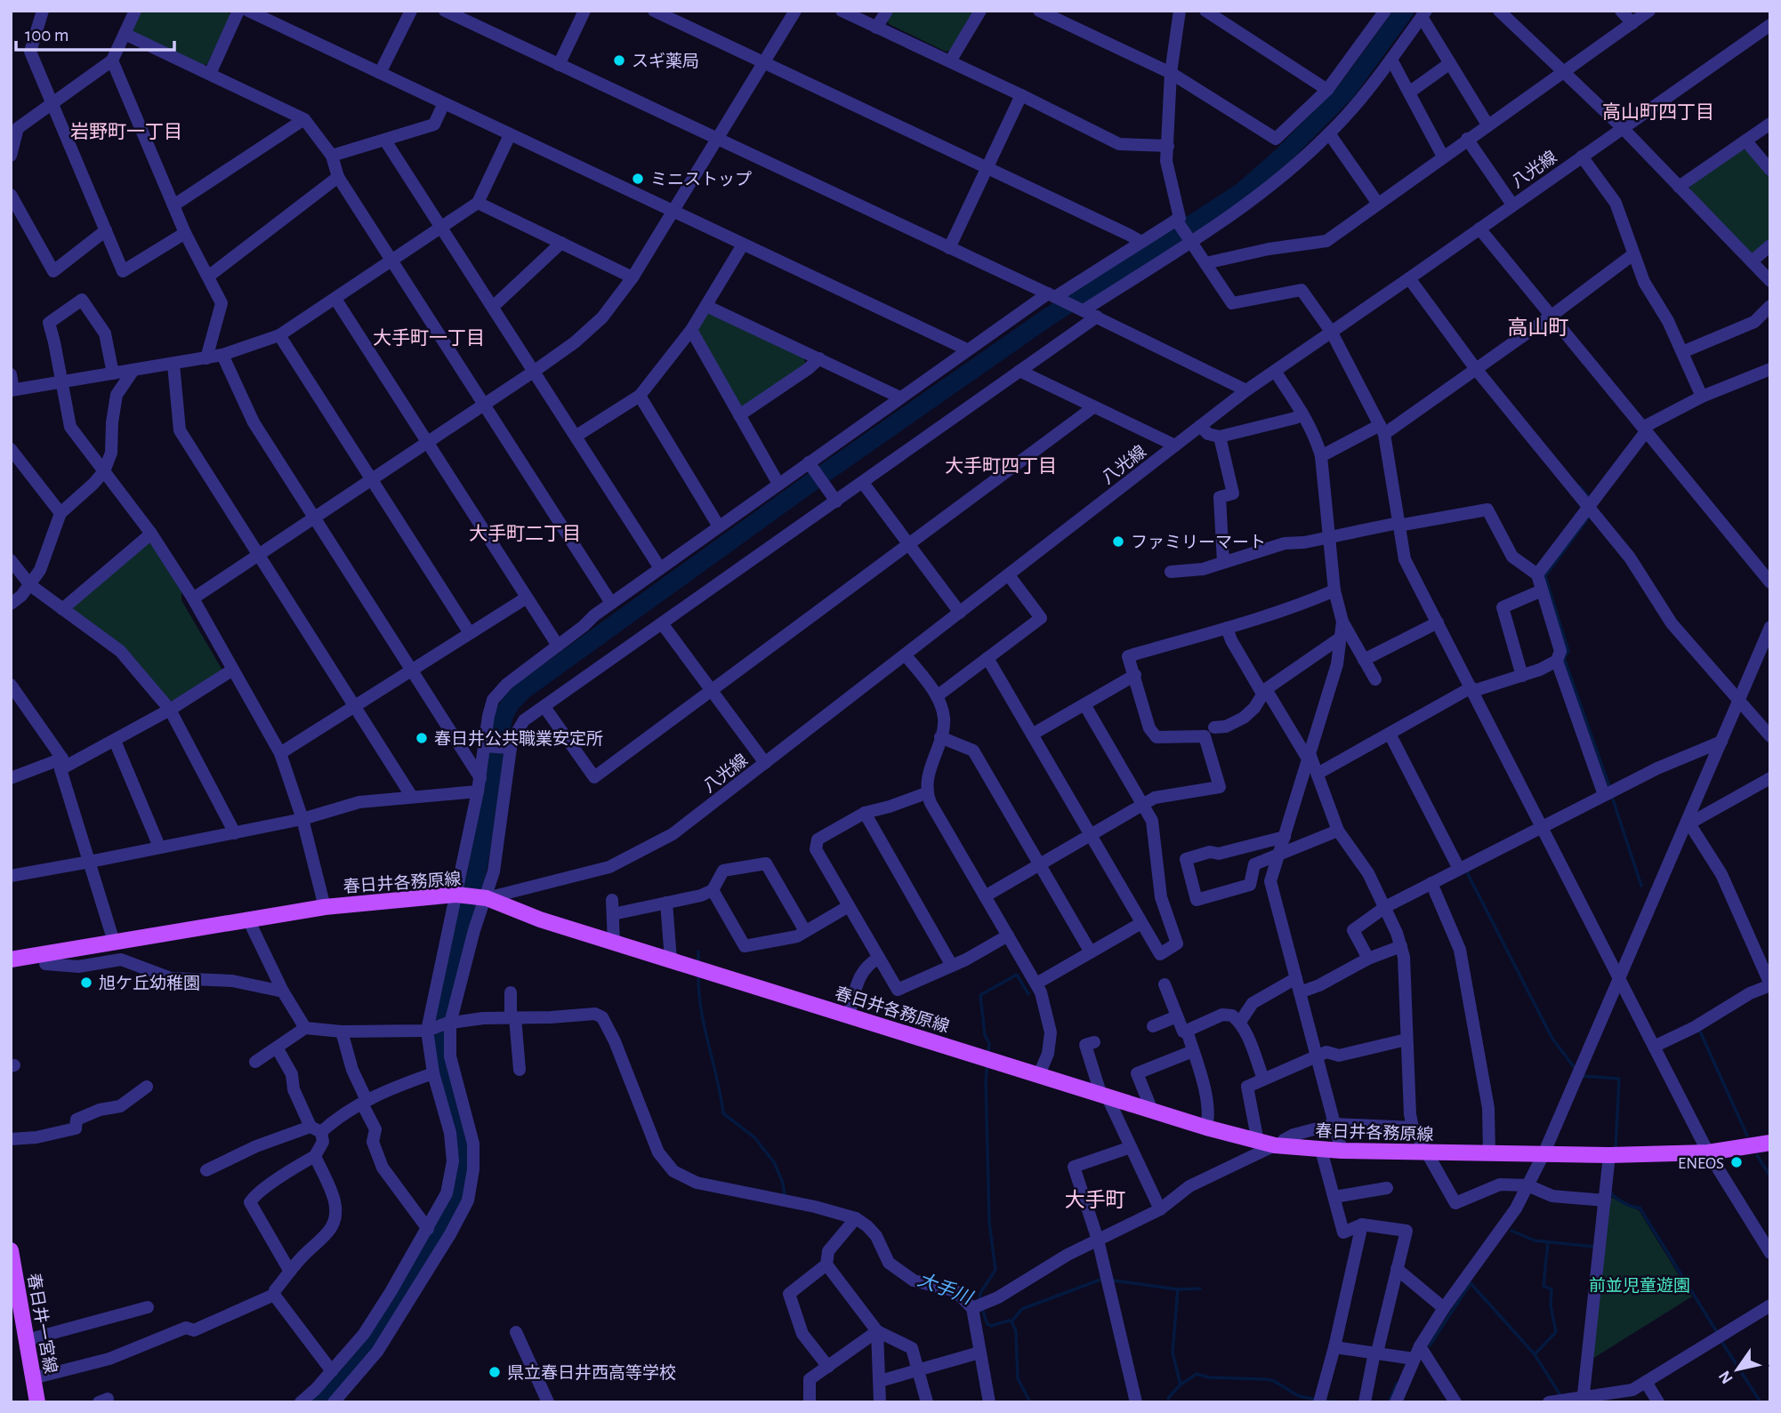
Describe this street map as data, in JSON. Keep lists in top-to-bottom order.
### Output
{
  "streets": {
    "main road": ["春日井各務原線", "春日井一宮線"],
    "street": ["八光線"]
  },
  "crossings": [
    ["八光線", "春日井各務原線"]
  ],
  "districts": [
    "高山町四丁目",
    "岩野町一丁目",
    "高山町",
    "大手町一丁目",
    "大手町四丁目",
    "大手町二丁目",
    "大手町"
  ],
  "water": ["大手川"],
  "parks": ["前並児童遊園"],
  "places": [
    "スギ薬局",
    "ミニストップ",
    "ファミリーマート",
    "春日井公共職業安定所",
    "旭ケ丘幼稚園",
    "ENEOS",
    "県立春日井西高等学校"
  ],
  "scale_bar": "100 m",
  "north": "bottom left"
}
